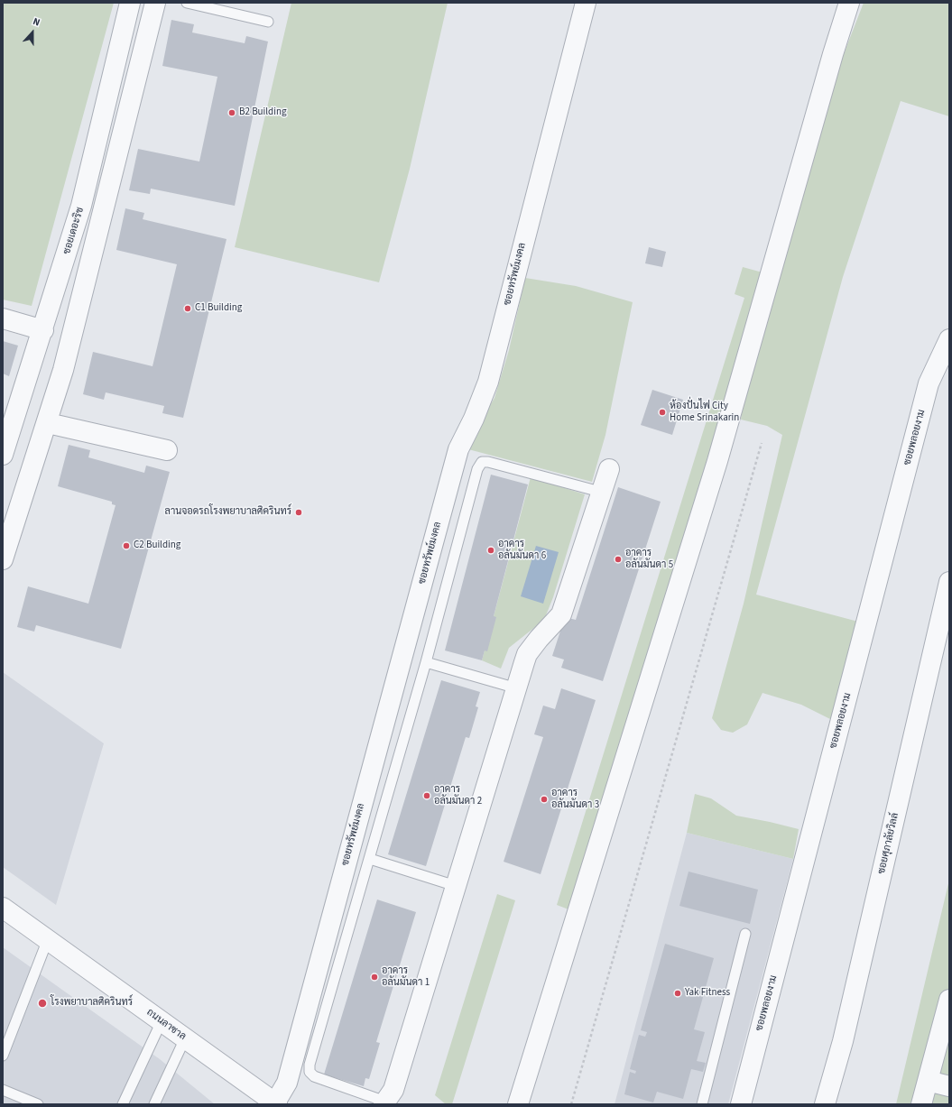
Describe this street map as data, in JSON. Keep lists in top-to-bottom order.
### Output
{
  "streets": {
    "street": [
      "ซอยเดอะริช",
      "ซอยทรัพย์มงคล",
      "ซอยพลอยงาม",
      "ซอยศุภาลัยวิลล์",
      "ถนนลาซาล"
    ]
  },
  "crossings": [
    ["ซอยทรัพย์มงคล", "ถนนลาซาล"]
  ],
  "places": [
    "B2 Building",
    "C1 Building",
    "ห้องปั่นไฟ City Home Srinakarin",
    "ลานจอดรถโรงพยาบาลศิครินทร์",
    "C2 Building",
    "อาคาร อลันมันดา 6",
    "อาคาร อลันมันดา 5",
    "อาคาร อลันมันดา 2",
    "อาคาร อลันมันดา 3",
    "อาคาร อลันมันดา 1",
    "Yak Fitness",
    "โรงพยาบาลศิครินทร์"
  ],
  "north": "top"
}
